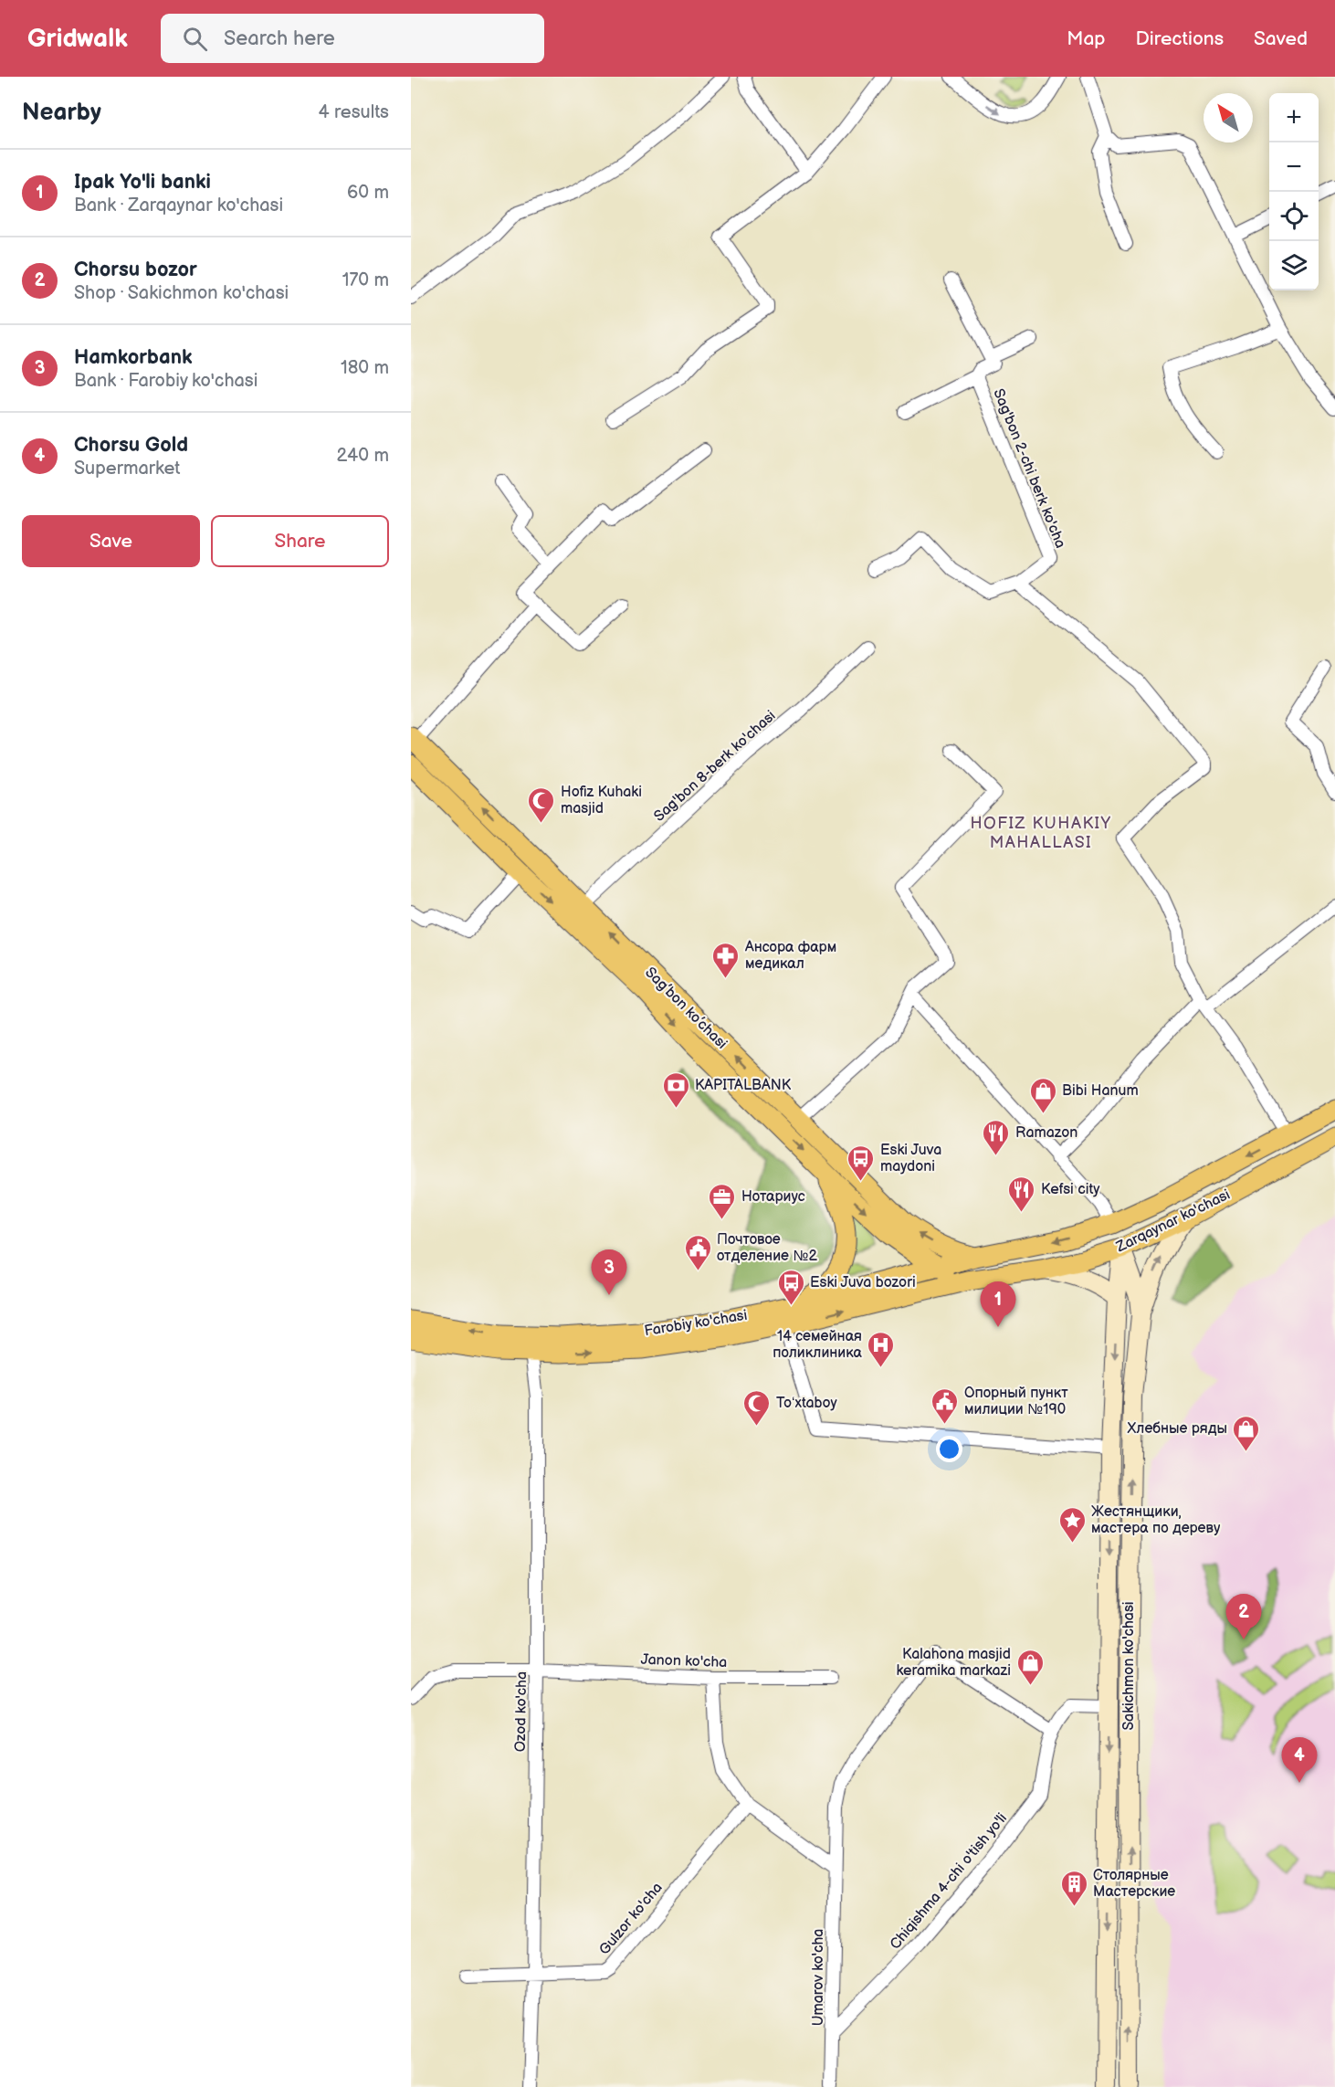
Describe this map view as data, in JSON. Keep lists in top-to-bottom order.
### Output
{
  "streets": {
    "main road": [
      "Sag’bon ko’chasi",
      "Zarqaynar ko'chasi",
      "Farobiy ko'chasi",
      "Sakichmon ko'chasi"
    ],
    "street": [
      "Sag'bon 2-chi berk ko'cha",
      "Sag'bon 8-berk ko'chasi",
      "Janon ko'cha",
      "Ozod ko'cha",
      "Chiqishma 4-chi o'tish yo'li",
      "Gulzor ko'cha",
      "Umarov ko'cha"
    ]
  },
  "crossings": [
    ["Sag'bon 8-berk ko'chasi", "Sag’bon ko’chasi"],
    ["Sag’bon ko’chasi", "Zarqaynar ko'chasi"],
    ["Sag’bon ko’chasi", "Farobiy ko'chasi"],
    ["Zarqaynar ko'chasi", "Farobiy ko'chasi"],
    ["Zarqaynar ko'chasi", "Sakichmon ko'chasi"],
    ["Farobiy ko'chasi", "Ozod ko'cha"],
    ["Janon ko'cha", "Ozod ko'cha"],
    ["Sakichmon ko'chasi", "Chiqishma 4-chi o'tish yo'li"],
    ["Ozod ko'cha", "Gulzor ko'cha"],
    ["Chiqishma 4-chi o'tish yo'li", "Umarov ko'cha"]
  ],
  "districts": ["HOFIZ KUHAKIY MAHALLASI"],
  "places": {
    "mosque": ["Hofiz Kuhaki masjid", "Toʻxtaboy"],
    "pharmacy": ["Ансора фарм медикал"],
    "bank": ["KAPITALBANK"],
    "shop": ["Bibi Hanum", "Хлебные ряды", "Kalahona masjid keramika markazi"],
    "restaurant": ["Ramazon", "Kefsi city"],
    "bus stop": ["Eski Juva maydoni", "Eski Juva bozori"],
    "office": ["Нотариус"],
    "public building": ["Почтовое отделение №2", "Опорный пункт милиции №190"],
    "hospital": ["14 семейная поликлиника"],
    "place": ["Жестянщики, мастера по дереву"],
    "building": ["Столярные Мастерские"]
  },
  "north": "top left",
  "page": {
    "header": "Gridwalk",
    "search": "Search here",
    "nav": ["Map", "Directions", "Saved"],
    "heading": ["Nearby", "4 results"],
    "map_buttons": ["+", "−"],
    "list": [
      {
        "mark": "1",
        "name": "Ipak Yo'li banki",
        "note": "Bank · Zarqaynar ko'chasi",
        "value": "60 m"
      },
      {
        "mark": "2",
        "name": "Chorsu bozor",
        "note": "Shop · Sakichmon ko'chasi",
        "value": "170 m"
      },
      {
        "mark": "3",
        "name": "Hamkorbank",
        "note": "Bank · Farobiy ko'chasi",
        "value": "180 m"
      },
      {
        "mark": "4",
        "name": "Chorsu Gold",
        "note": "Supermarket",
        "value": "240 m"
      }
    ],
    "buttons": ["Save", "Share"],
    "pins": [
      "3",
      "1",
      "2",
      "4"
    ]
  }
}
